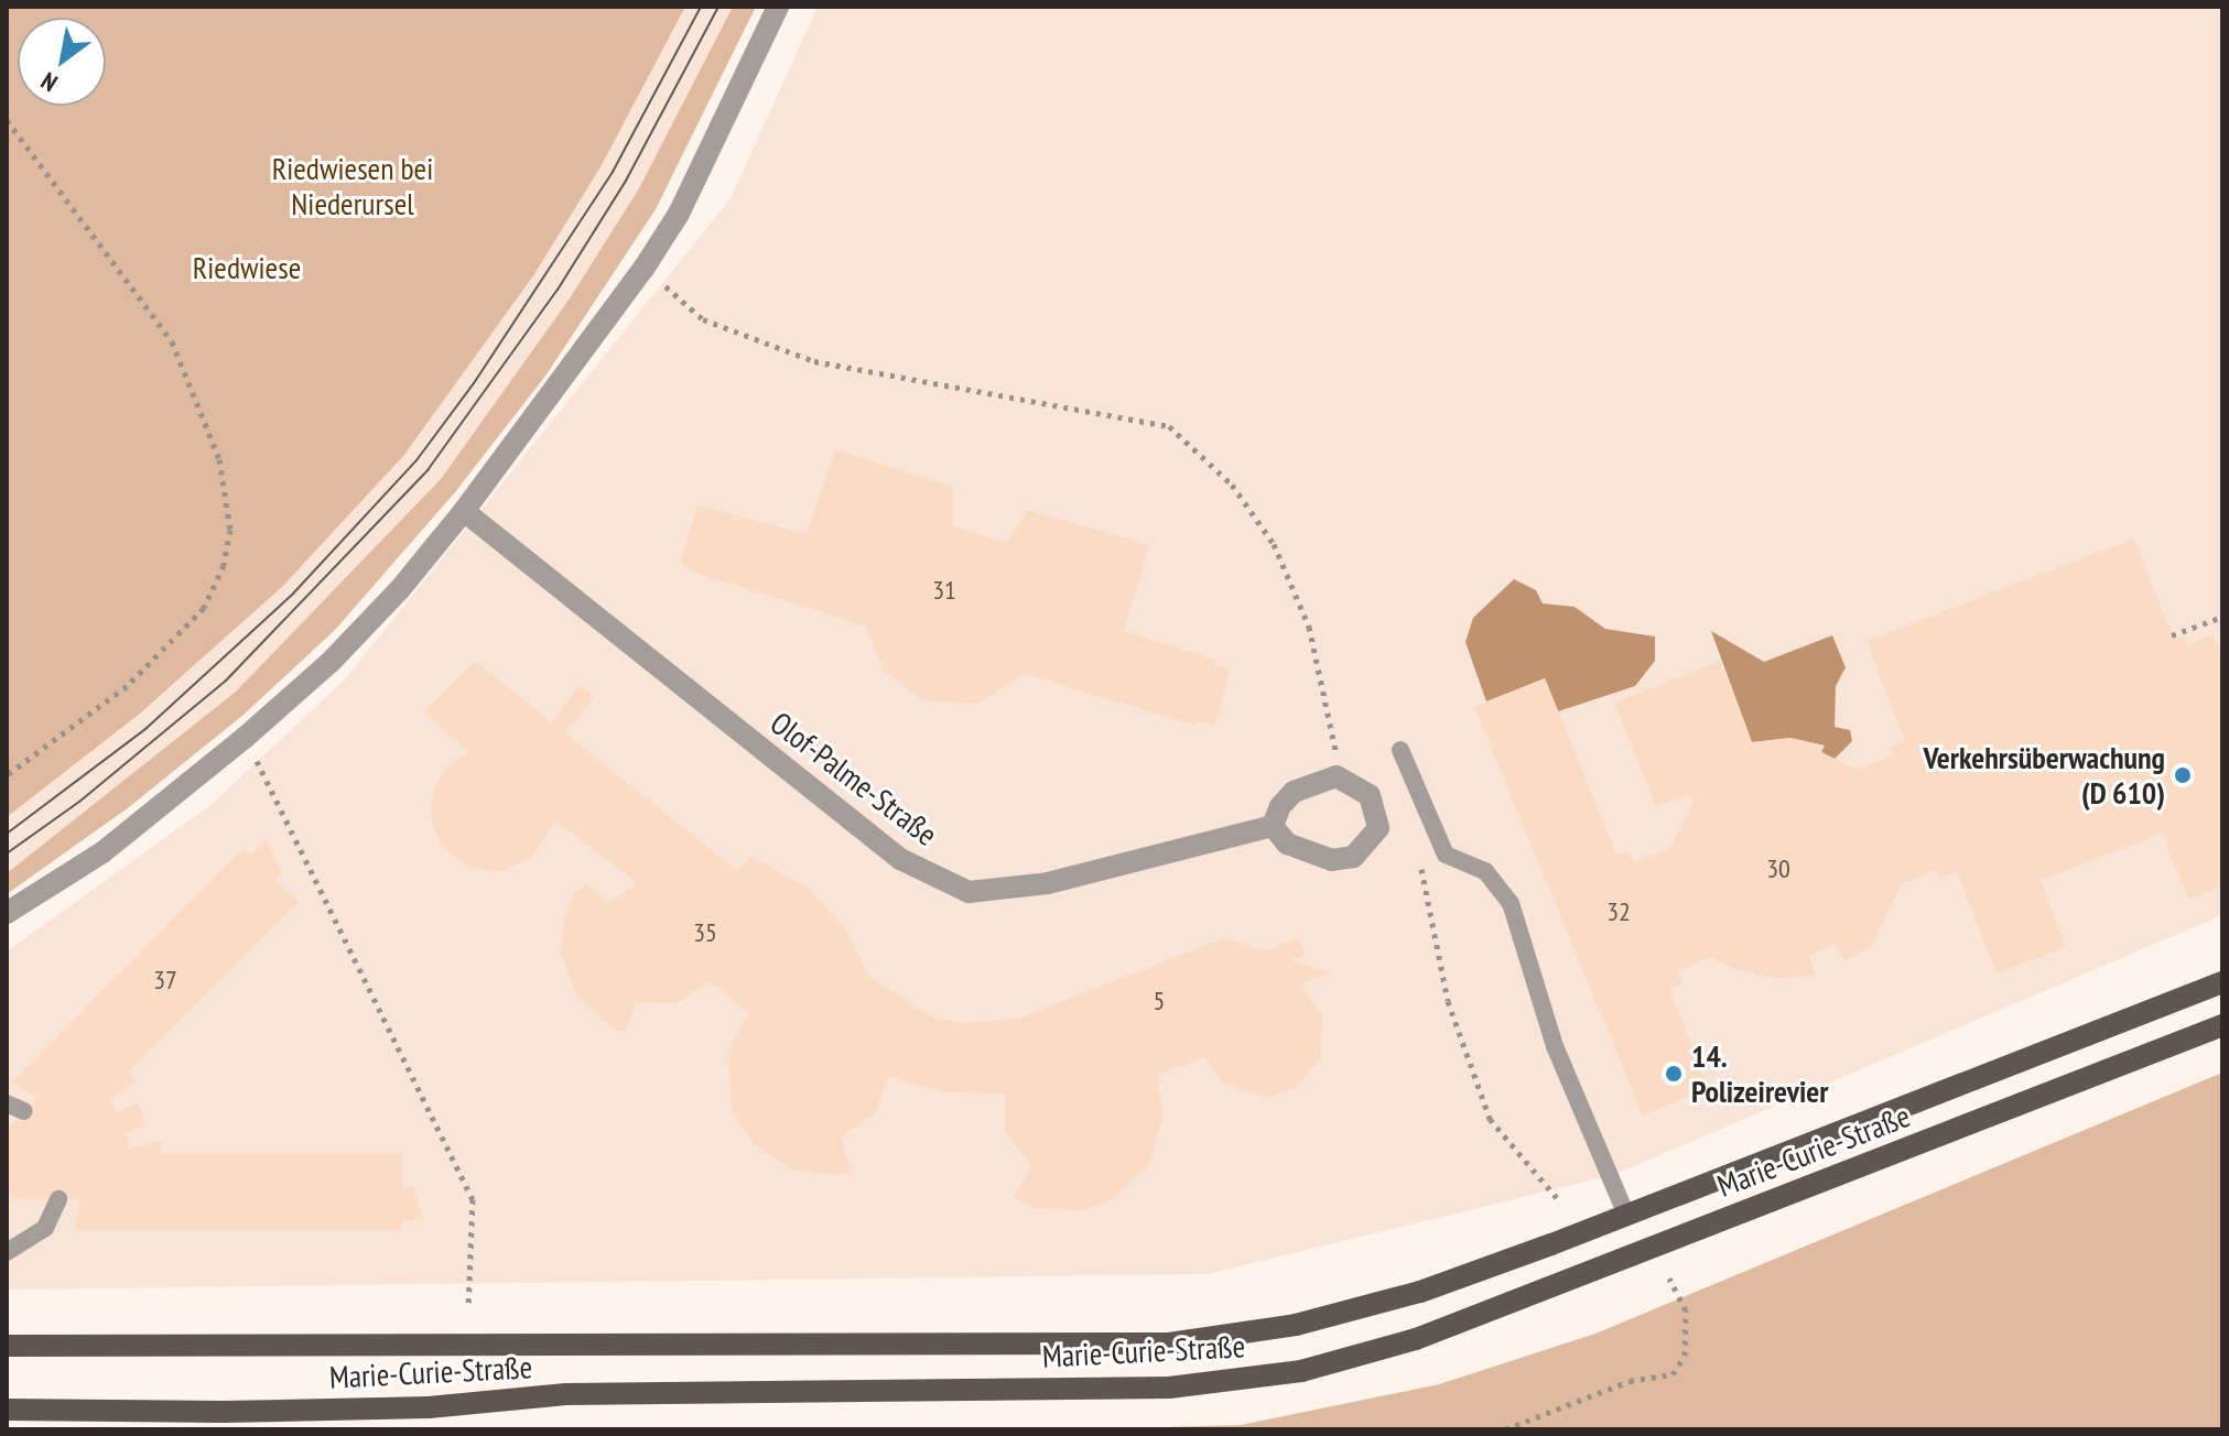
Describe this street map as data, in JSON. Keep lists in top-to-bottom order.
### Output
{
  "streets": {
    "main road": ["Marie-Curie-Straße"],
    "street": ["Olof-Palme-Straße"]
  },
  "parks": ["Riedwiesen bei Niederursel", "Riedwiese"],
  "places": ["Verkehrsüberwachung (D 610)", "14. Polizeirevier"],
  "house_numbers": [
    "31",
    "30",
    "32",
    "35",
    "37",
    "5"
  ],
  "north": "bottom left"
}
